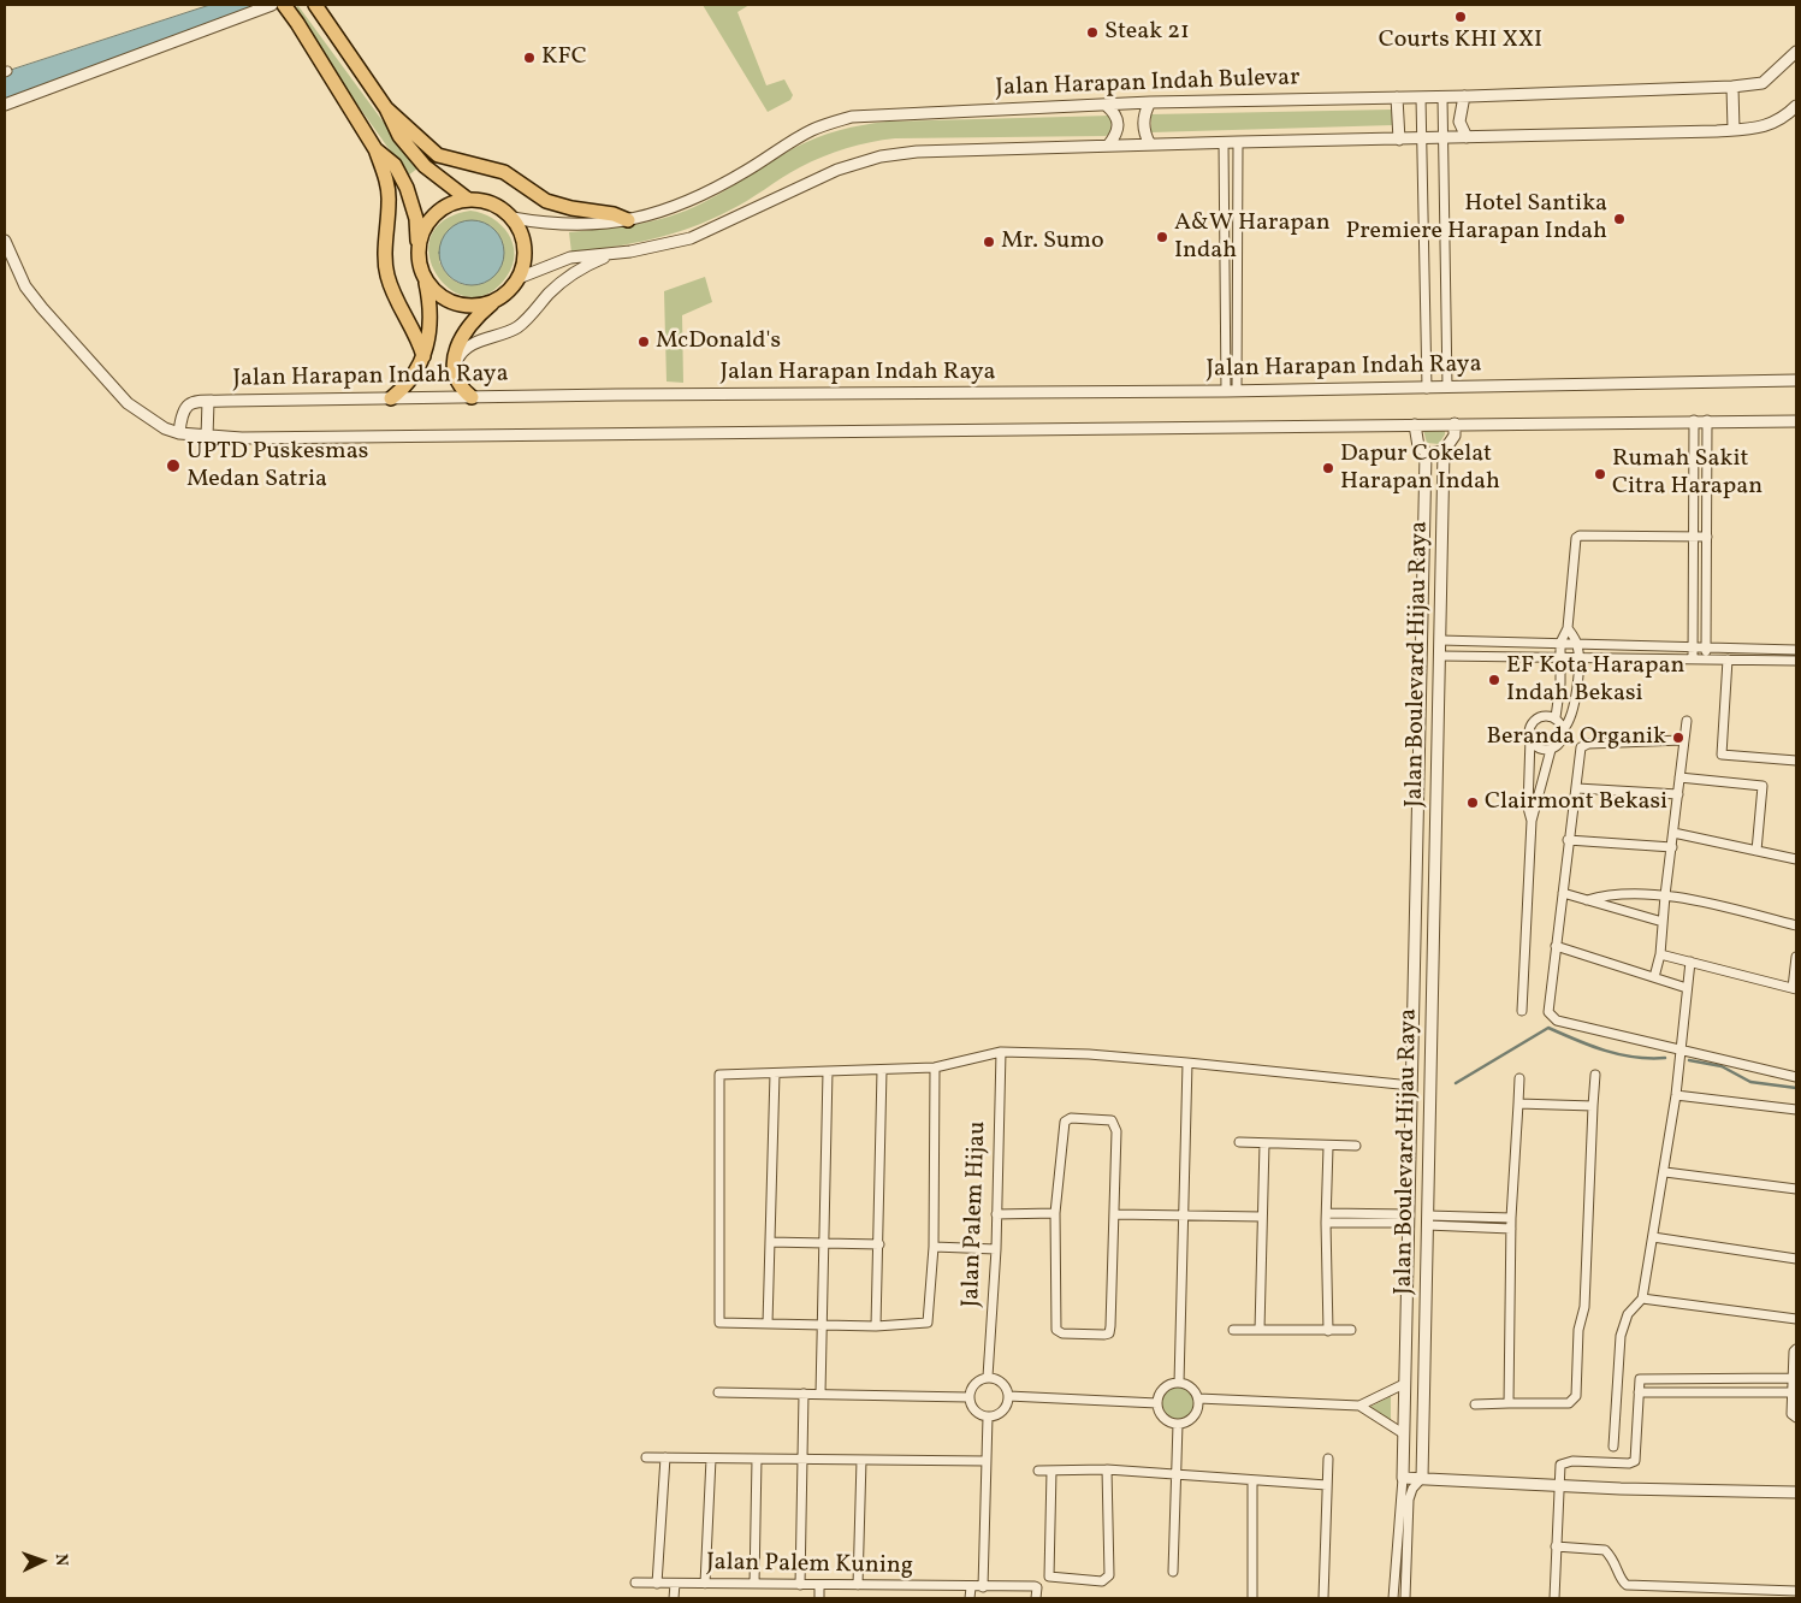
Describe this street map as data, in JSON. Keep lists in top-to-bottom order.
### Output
{
  "streets": {
    "street": [
      "Jalan Harapan Indah Bulevar",
      "Jalan Harapan Indah Raya",
      "Jalan Boulevard Hijau Raya",
      "Jalan Palem Hijau",
      "Jalan Palem Kuning"
    ]
  },
  "places": [
    "Courts KHI XXI",
    "Steak 21",
    "KFC",
    "Hotel Santika Premiere Harapan Indah",
    "A&W Harapan Indah",
    "Mr. Sumo",
    "McDonald's",
    "UPTD Puskesmas Medan Satria",
    "Dapur Cokelat Harapan Indah",
    "Rumah Sakit Citra Harapan",
    "EF Kota Harapan Indah Bekasi",
    "Beranda Organik",
    "Clairmont Bekasi"
  ],
  "north": "right"
}
